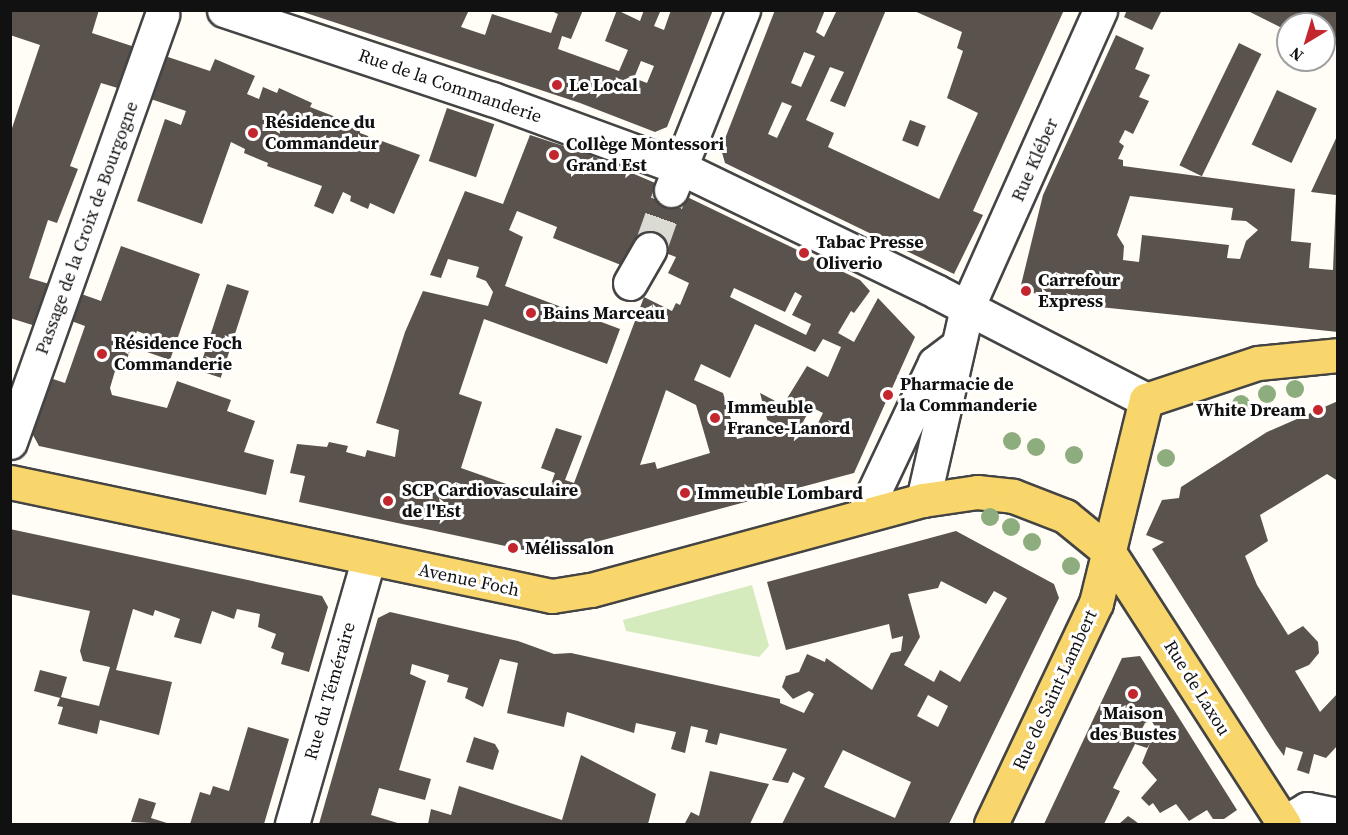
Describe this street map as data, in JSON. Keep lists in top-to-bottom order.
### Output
{
  "streets": {
    "main road": ["Avenue Foch", "Rue de Laxou", "Rue de Saint-Lambert"],
    "street": [
      "Rue de la Commanderie",
      "Rue Kléber",
      "Passage de la Croix de Bourgogne",
      "Rue du Téméraire"
    ]
  },
  "crossings": [
    ["Rue de la Commanderie", "Rue Kléber"],
    ["Rue de la Commanderie", "Rue de Saint-Lambert"],
    ["Rue Kléber", "Avenue Foch"],
    ["Rue Kléber", "Rue de Laxou"],
    ["Avenue Foch", "Rue de Laxou"],
    ["Avenue Foch", "Rue du Téméraire"],
    ["Rue de Laxou", "Rue de Saint-Lambert"]
  ],
  "places": [
    "Le Local",
    "Résidence du Commandeur",
    "Collège Montessori Grand Est",
    "Tabac Presse Oliverio",
    "Carrefour Express",
    "Bains Marceau",
    "Résidence Foch Commanderie",
    "Pharmacie de la Commanderie",
    "White Dream",
    "Immeuble France-Lanord",
    "Immeuble Lombard",
    "SCP Cardiovasculaire de l'Est",
    "Mélissalon",
    "Maison des Bustes"
  ],
  "north": "bottom left"
}
